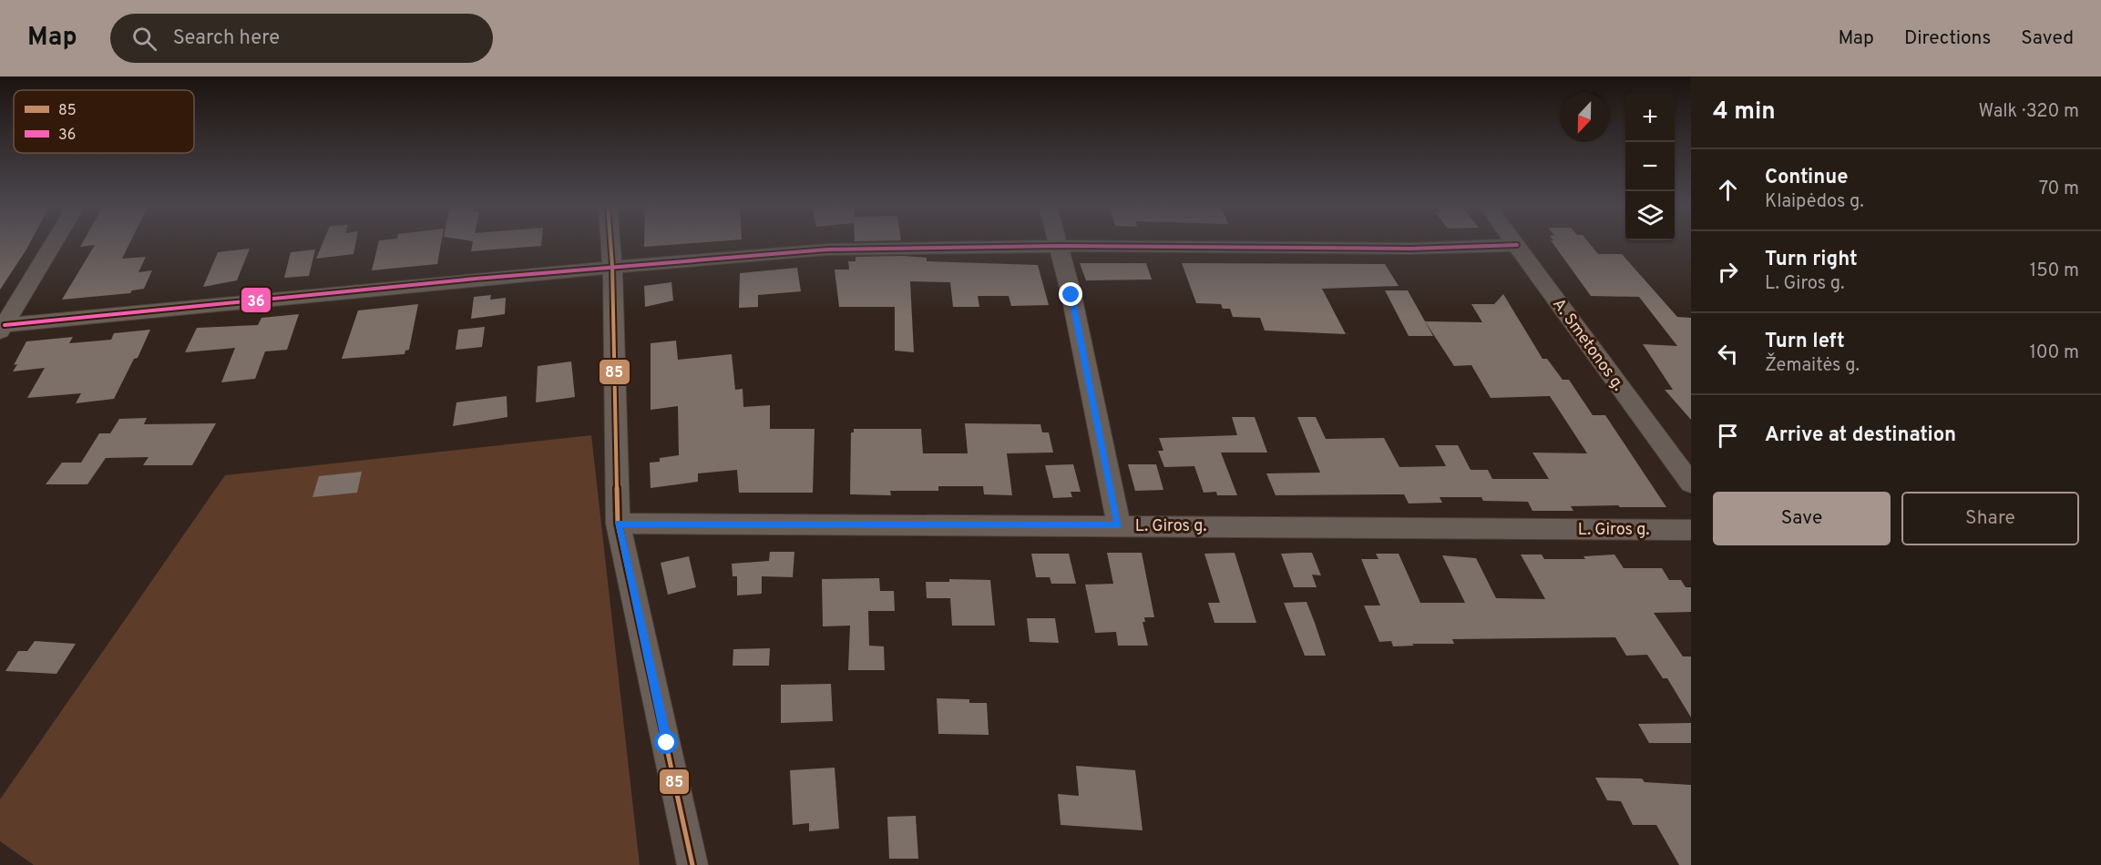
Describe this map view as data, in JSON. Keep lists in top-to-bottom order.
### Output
{
  "streets": {
    "street": ["A. Smetonos g.", "L. Giros g."]
  },
  "lines": ["transit line 85", "transit line 36"],
  "legend": ["85", "36"],
  "north": "bottom",
  "page": {
    "header": "Map",
    "search": "Search here",
    "nav": ["Map", "Directions", "Saved"],
    "heading": ["4 min", "Walk · 320 m"],
    "map_buttons": ["+", "−"],
    "list": [
      ["Continue", "Klaipėdos g.", "70 m"],
      ["Turn right", "L. Giros g.", "150 m"],
      ["Turn left", "Žemaitės g.", "100 m"],
      "Arrive at destination"
    ],
    "buttons": ["Save", "Share"]
  }
}
